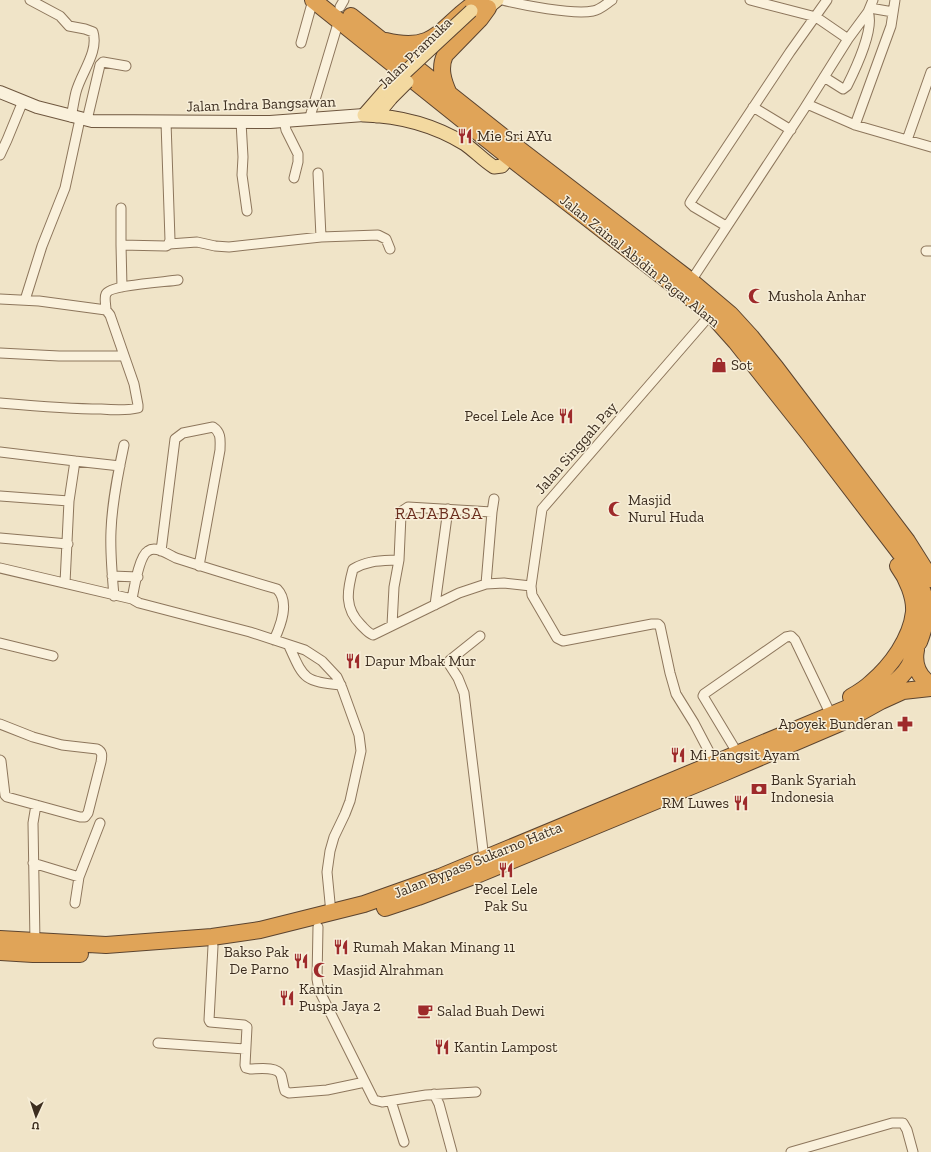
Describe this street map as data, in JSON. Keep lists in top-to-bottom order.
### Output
{
  "streets": {
    "highway": ["Jalan Zainal Abidin Pagar Alam", "Jalan Bypass Sukarno Hatta"],
    "main road": ["Jalan Pramuka", "Jalan Indra Bangsawan"],
    "street": ["Jalan Singgah Pay"]
  },
  "crossings": [
    ["Jalan Pramuka", "Jalan Indra Bangsawan"],
    ["Jalan Indra Bangsawan", "Jalan Zainal Abidin Pagar Alam"],
    ["Jalan Zainal Abidin Pagar Alam", "Jalan Singgah Pay"],
    ["Jalan Zainal Abidin Pagar Alam", "Jalan Bypass Sukarno Hatta"],
    ["Jalan Singgah Pay", "Jalan Bypass Sukarno Hatta"]
  ],
  "districts": ["RAJABASA"],
  "places": {
    "restaurant": [
      "Mie Sri AYu",
      "Pecel Lele Ace",
      "Dapur Mbak Mur",
      "Mi Pangsit Ayam",
      "RM Luwes",
      "Pecel Lele Pak Su",
      "Rumah Makan Minang 11",
      "Bakso Pak De Parno",
      "Kantin Puspa Jaya 2",
      "Kantin Lampost"
    ],
    "mosque": ["Mushola Anhar", "Masjid Nurul Huda", "Masjid Alrahman"],
    "shop": ["Sot"],
    "pharmacy": ["Apoyek Bunderan"],
    "bank": ["Bank Syariah Indonesia"],
    "cafe": ["Salad Buah Dewi"]
  },
  "north": "bottom"
}
